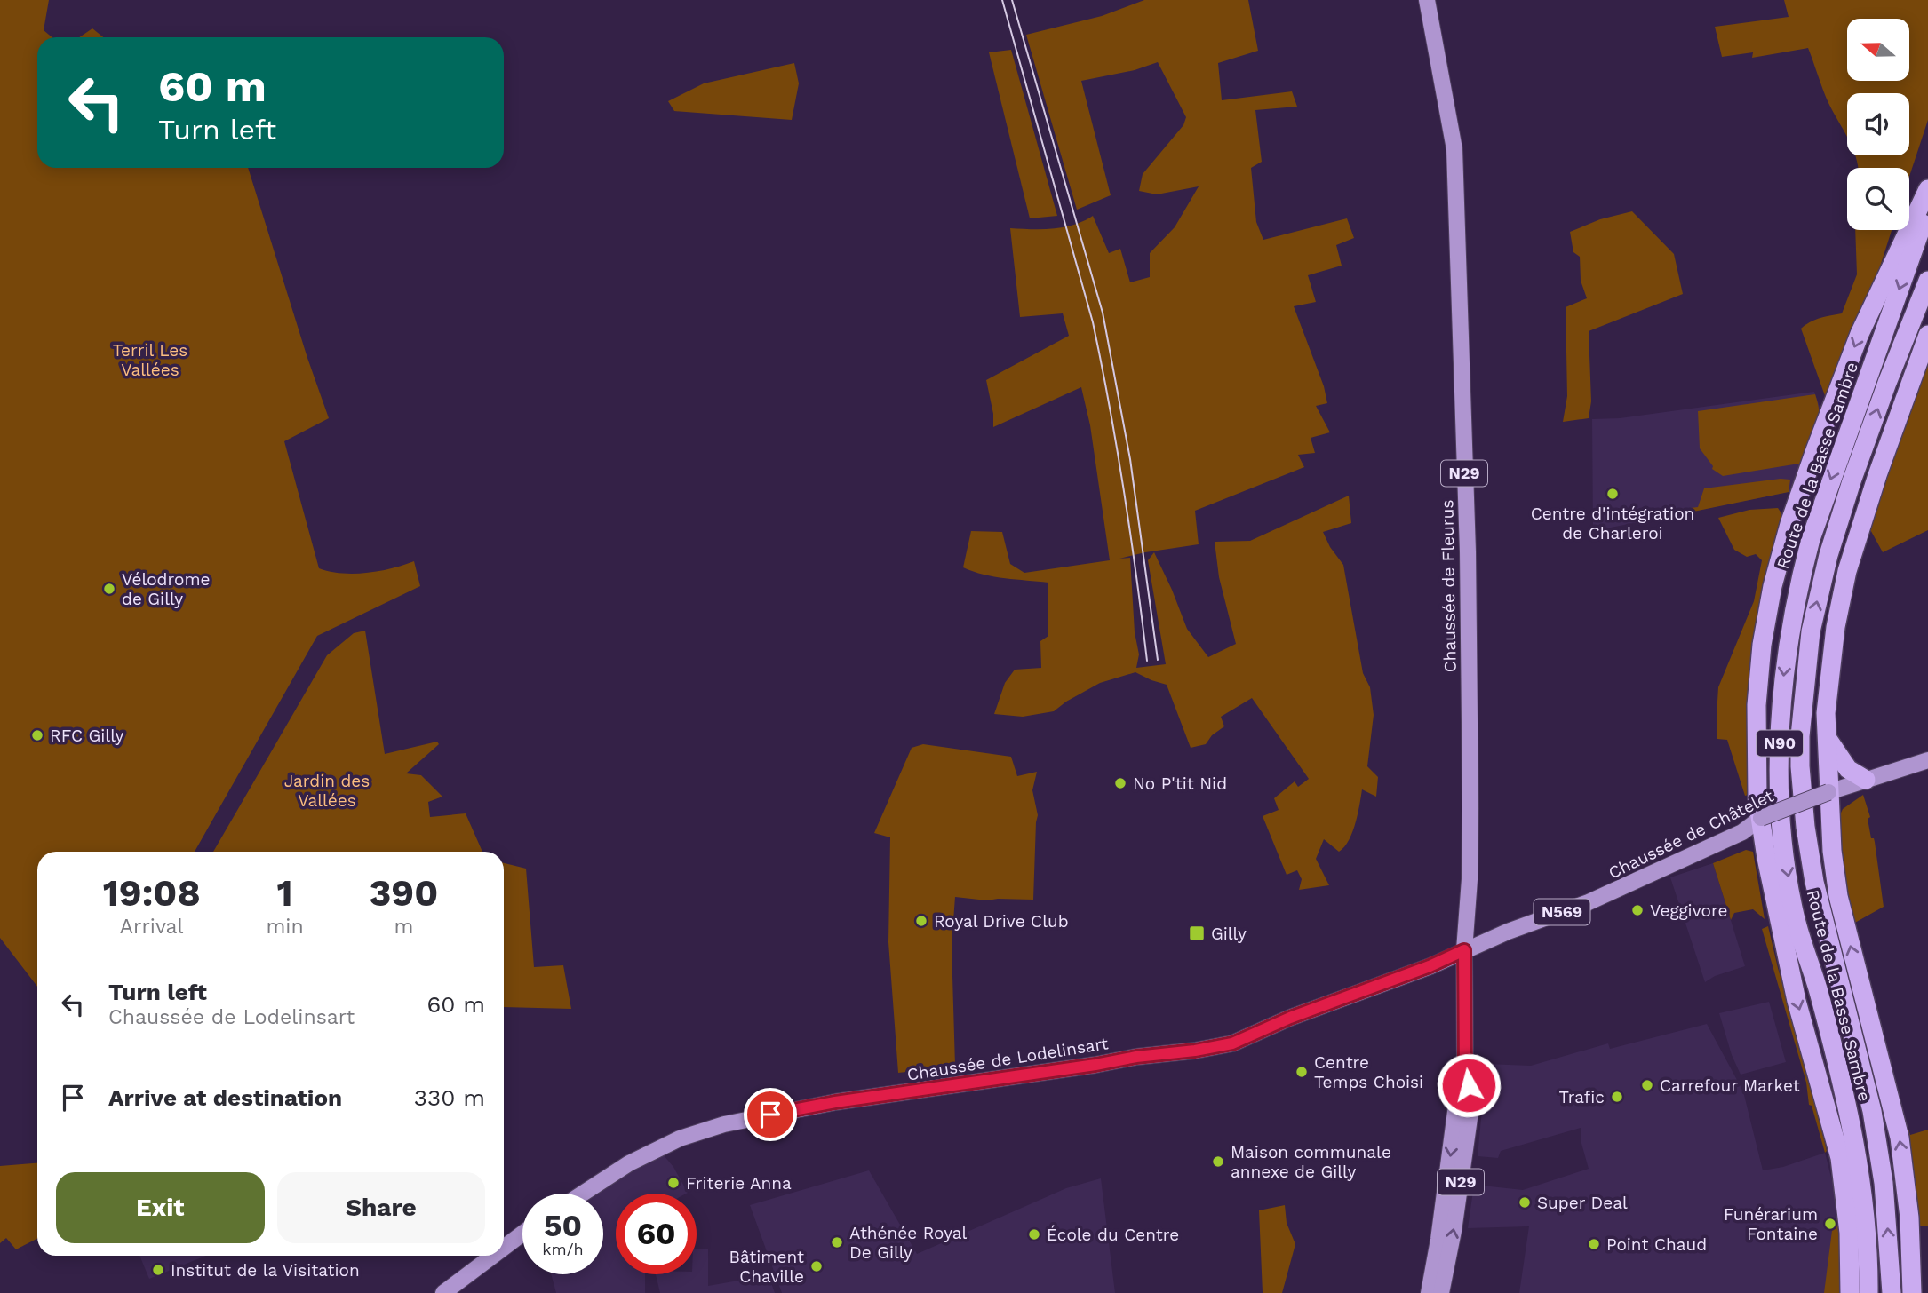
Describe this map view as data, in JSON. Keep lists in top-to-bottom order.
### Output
{
  "streets": {
    "highway": ["Route de la Basse Sambre", "N90"],
    "main road": [
      "N29",
      "Chaussée de Fleurus",
      "Chaussée de Châtelet",
      "N569",
      "Chaussée de Lodelinsart"
    ]
  },
  "crossings": [
    ["N29", "Chaussée de Fleurus"],
    ["N29", "Chaussée de Châtelet"],
    ["N29", "Chaussée de Lodelinsart"],
    ["Chaussée de Fleurus", "Chaussée de Châtelet"],
    ["Chaussée de Fleurus", "Chaussée de Lodelinsart"],
    ["Chaussée de Châtelet", "N569"],
    ["Chaussée de Châtelet", "Chaussée de Lodelinsart"]
  ],
  "parks": ["Terril Les Vallées", "Jardin des Vallées"],
  "places": {
    "other": [
      "Centre d'intégration de Charleroi",
      "Vélodrome de Gilly",
      "RFC Gilly",
      "No P'tit Nid",
      "Veggivore",
      "Royal Drive Club",
      "Centre Temps Choisi",
      "Carrefour Market",
      "Trafic",
      "Maison communale annexe de Gilly",
      "Friterie Anna",
      "Super Deal",
      "Funérarium Fontaine",
      "École du Centre",
      "Athénée Royal De Gilly",
      "Point Chaud",
      "Bâtiment Chaville",
      "Institut de la Visitation"
    ],
    "transit": ["Gilly"]
  },
  "north": "left",
  "page": {
    "turn": ["60 m", "Turn left"],
    "eta": [
      "19:08",
      "Arrival",
      "1",
      "min",
      "390",
      "m"
    ],
    "list": [
      {
        "name": "Turn left",
        "note": "Chaussée de Lodelinsart",
        "value": "60 m"
      },
      {
        "name": "Arrive at destination",
        "value": "330 m"
      }
    ],
    "buttons": ["Exit", "Share"],
    "speed": "50 km/h",
    "limit": "60"
  }
}
